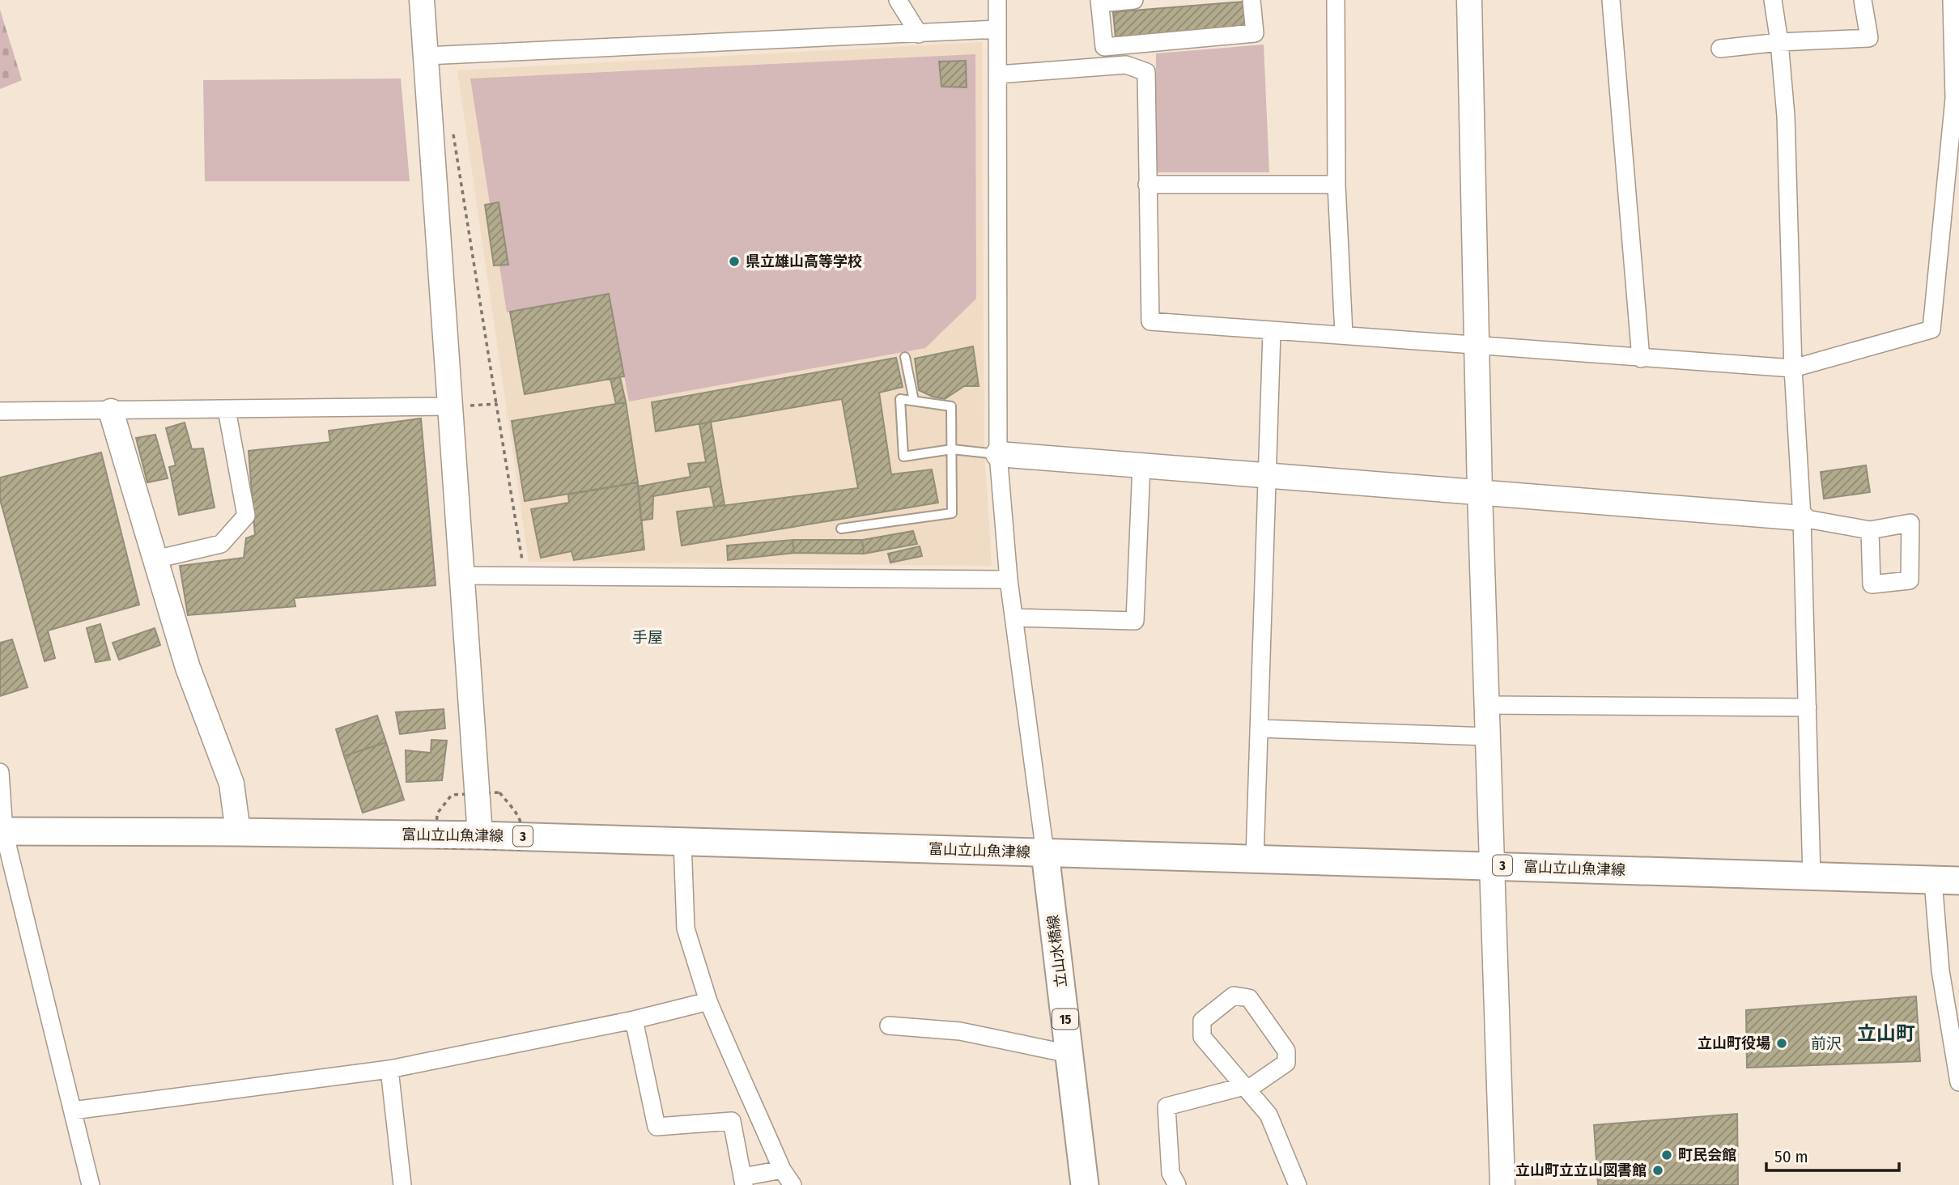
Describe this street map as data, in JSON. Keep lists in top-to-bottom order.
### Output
{
  "streets": {
    "main road": [
      "富山立山魚津線",
      "3",
      "立山水橋線",
      "15"
    ]
  },
  "crossings": [
    ["富山立山魚津線", "立山水橋線"]
  ],
  "districts": ["手屋", "立山町", "前沢"],
  "places": [
    "県立雄山高等学校",
    "立山町役場",
    "町民会館",
    "立山町立立山図書館"
  ],
  "scale_bar": "50 m"
}
